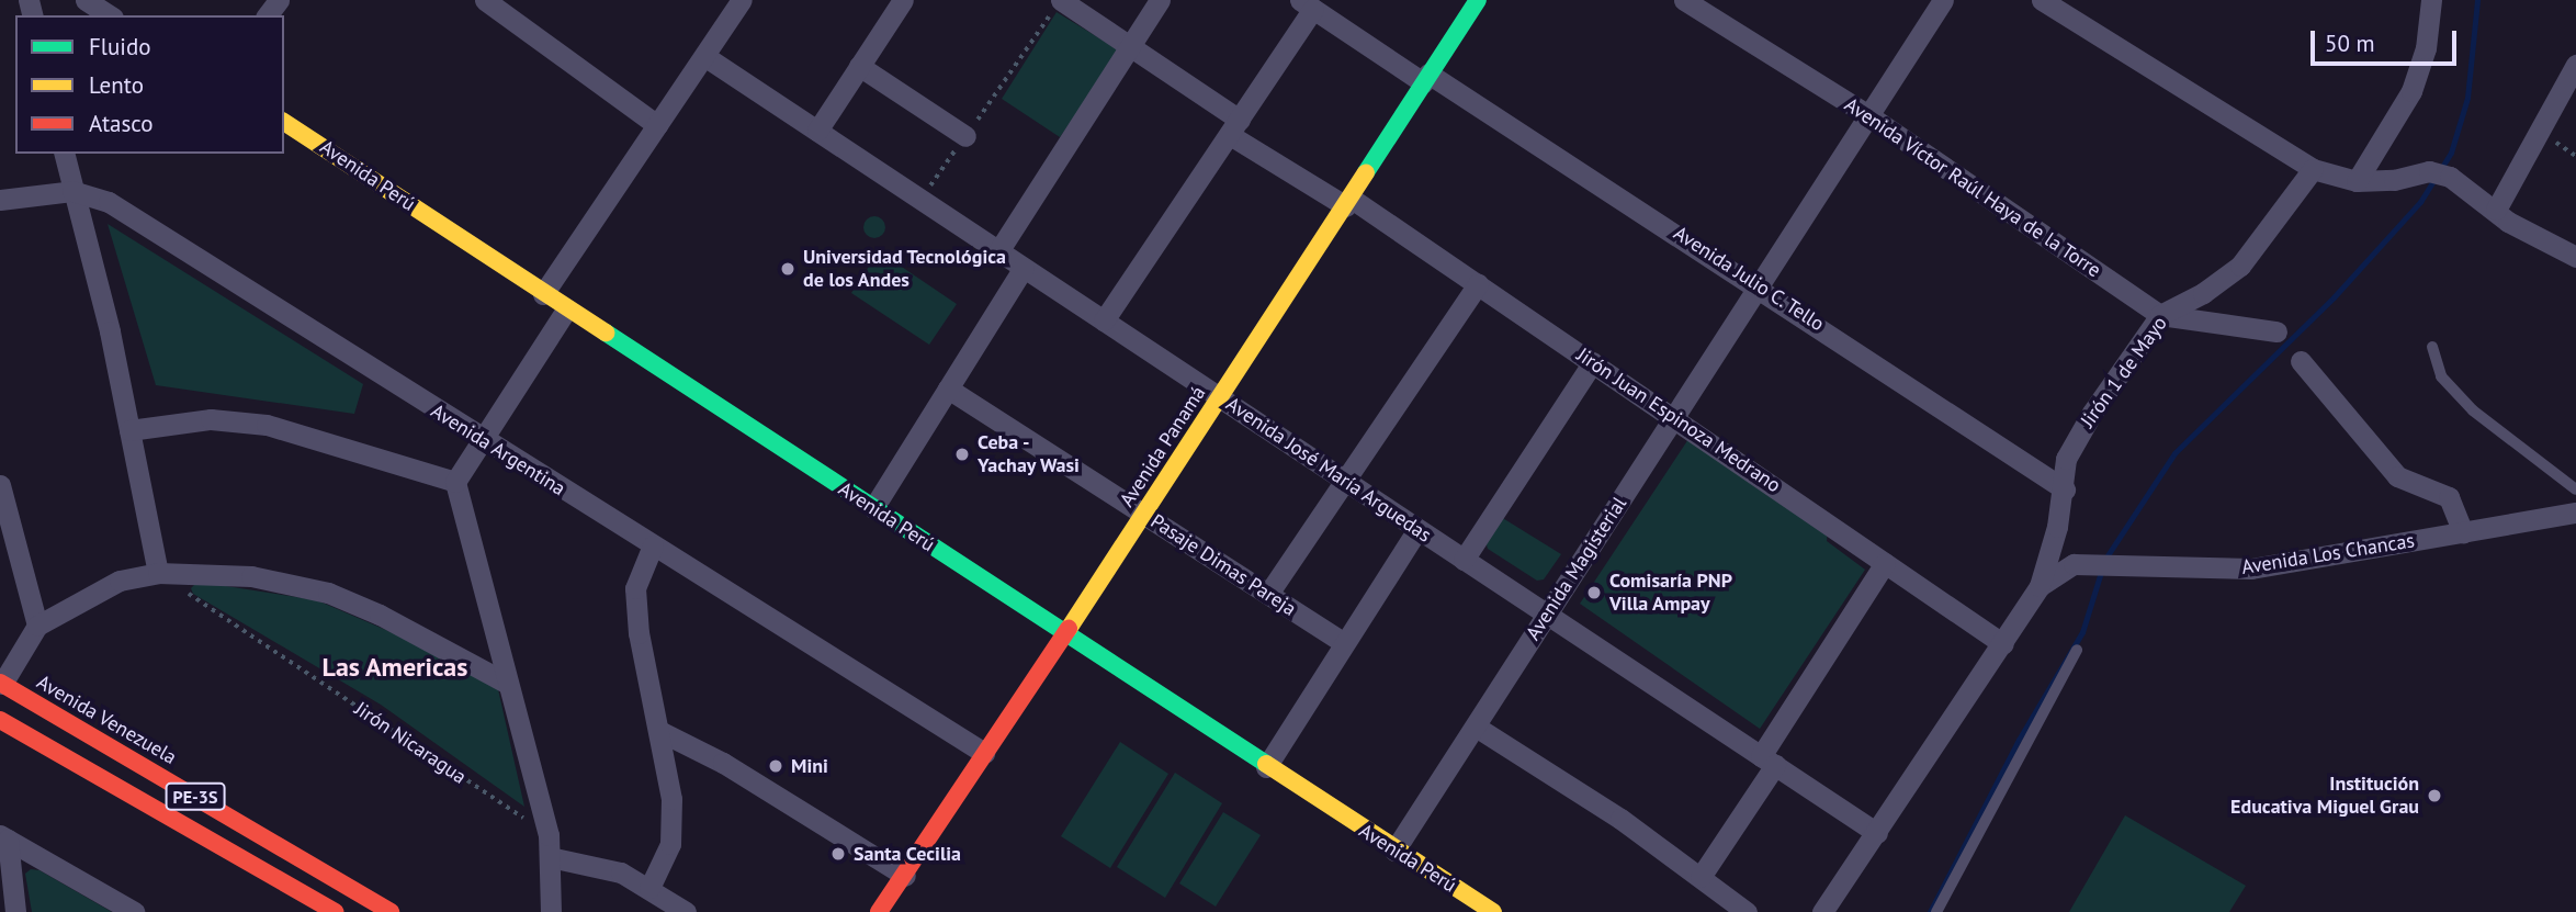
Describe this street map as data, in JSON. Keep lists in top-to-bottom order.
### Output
{
  "streets": {
    "main road": [
      "Avenida Perú",
      "Avenida Panamá",
      "Avenida Venezuela",
      "PE-3S"
    ],
    "street": [
      "Avenida Víctor Raúl Haya de la Torre",
      "Avenida Julio C. Tello",
      "Jirón 1 de Mayo",
      "Jirón Juan Espinoza Medrano",
      "Avenida Argentina",
      "Avenida José María Arguedas",
      "Avenida Los Chancas",
      "Pasaje Dimas Pareja",
      "Avenida Magisterial"
    ],
    "path": ["Jirón Nicaragua"]
  },
  "crossings": [
    ["Avenida Perú", "Avenida Panamá"],
    ["Avenida Perú", "Avenida Magisterial"],
    ["Avenida Víctor Raúl Haya de la Torre", "Jirón 1 de Mayo"],
    ["Avenida Víctor Raúl Haya de la Torre", "Avenida Magisterial"],
    ["Avenida Julio C. Tello", "Jirón 1 de Mayo"],
    ["Avenida Julio C. Tello", "Avenida Panamá"],
    ["Avenida Julio C. Tello", "Avenida Magisterial"],
    ["Jirón 1 de Mayo", "Avenida Los Chancas"],
    ["Jirón Juan Espinoza Medrano", "Avenida Panamá"],
    ["Jirón Juan Espinoza Medrano", "Avenida Magisterial"],
    ["Avenida Panamá", "Avenida Argentina"],
    ["Avenida Panamá", "Avenida José María Arguedas"],
    ["Avenida Panamá", "Pasaje Dimas Pareja"],
    ["Avenida José María Arguedas", "Avenida Magisterial"]
  ],
  "districts": ["Las Americas"],
  "places": [
    "Universidad Tecnológica de los Andes",
    "Ceba - Yachay Wasi",
    "Comisaría PNP Villa Ampay",
    "Mini",
    "Institución Educativa Miguel Grau",
    "Santa Cecilia"
  ],
  "legend": ["Fluido", "Lento", "Atasco"],
  "scale_bar": "50 m"
}
